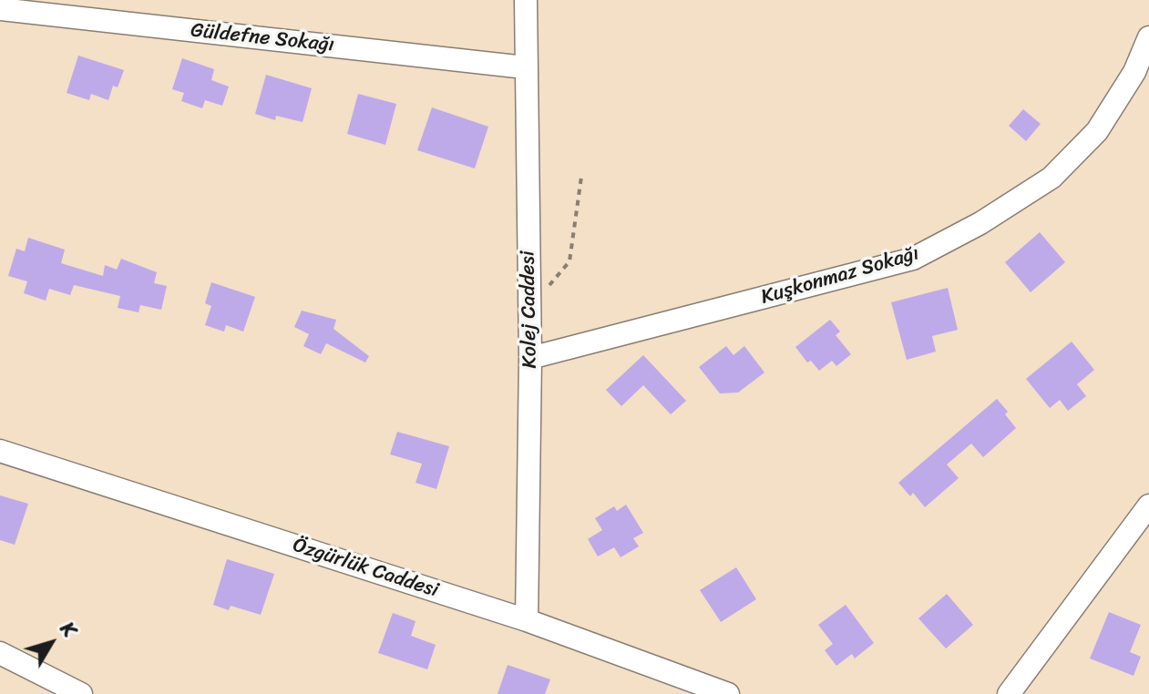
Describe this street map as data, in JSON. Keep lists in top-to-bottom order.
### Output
{
  "streets": {
    "street": [
      "Güldefne Sokağı",
      "Kuşkonmaz Sokağı",
      "Kolej Caddesi",
      "Özgürlük Caddesi"
    ]
  },
  "crossings": [
    ["Güldefne Sokağı", "Kolej Caddesi"],
    ["Kuşkonmaz Sokağı", "Kolej Caddesi"],
    ["Kolej Caddesi", "Özgürlük Caddesi"]
  ],
  "north": "top right"
}
